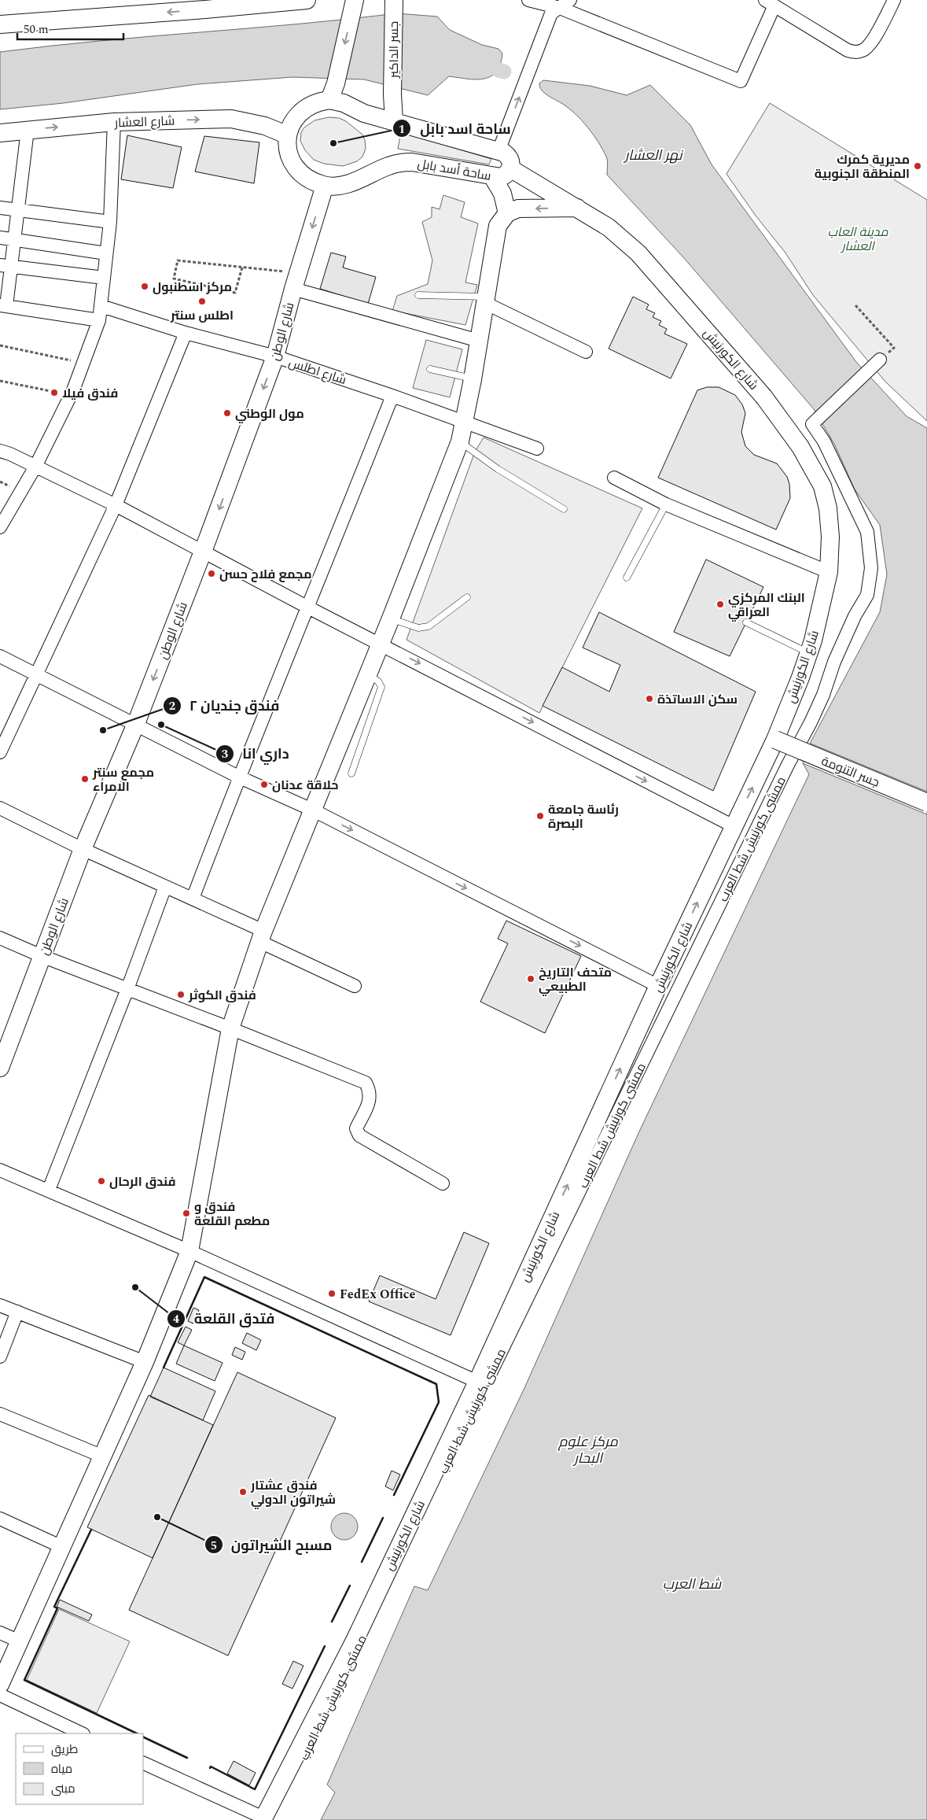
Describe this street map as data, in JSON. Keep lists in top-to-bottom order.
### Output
{
  "streets": {
    "main road": [
      "جسر الداكير",
      "شارع العشار",
      "ساحة أسد بابل",
      "شارع الوطن",
      "شارع الكورنيش",
      "جسر التنومة"
    ],
    "street": ["شارع اطلس", "ممشى كورنيش شط العرب"]
  },
  "crossings": [
    ["جسر الداكير", "ساحة أسد بابل"],
    ["شارع العشار", "ساحة أسد بابل"],
    ["ساحة أسد بابل", "شارع الوطن"],
    ["ساحة أسد بابل", "شارع الكورنيش"],
    ["شارع الوطن", "شارع اطلس"],
    ["شارع الكورنيش", "جسر التنومة"],
    ["شارع الكورنيش", "ممشى كورنيش شط العرب"]
  ],
  "one_way": ["شارع الوطن", "شارع الكورنيش"],
  "water": ["نهر العشار", "مركز علوم البحار", "شط العرب"],
  "parks": ["مدينة العاب العشار"],
  "places": [
    "ساحة اسد بابل",
    "مديرية كمرك المنطقة الجنوبية",
    "مركز اسطنبول",
    "اطلس سنتر",
    "فندق فيلا",
    "مول الوطني",
    "مجمع فلاح حسن",
    "البنك المركزي العراقي",
    "سكن الاساتذة",
    "داري انا",
    "فندق جنديان ٢",
    "مجمع سنتر الامراء",
    "حلاقة عدنان",
    "رئاسة جامعة البصرة",
    "متحف التاريخ الطبيعي",
    "فندق الكوثر",
    "فندق الرحال",
    "فندق و مطعم القلعة",
    "فتدق القلعة",
    "FedEx Office",
    "فندق عشتار شيراتون الدولي",
    "مسبح الشيراتون"
  ],
  "legend": ["طريق", "مياه", "مبنى"],
  "scale_bar": "50 m"
}
